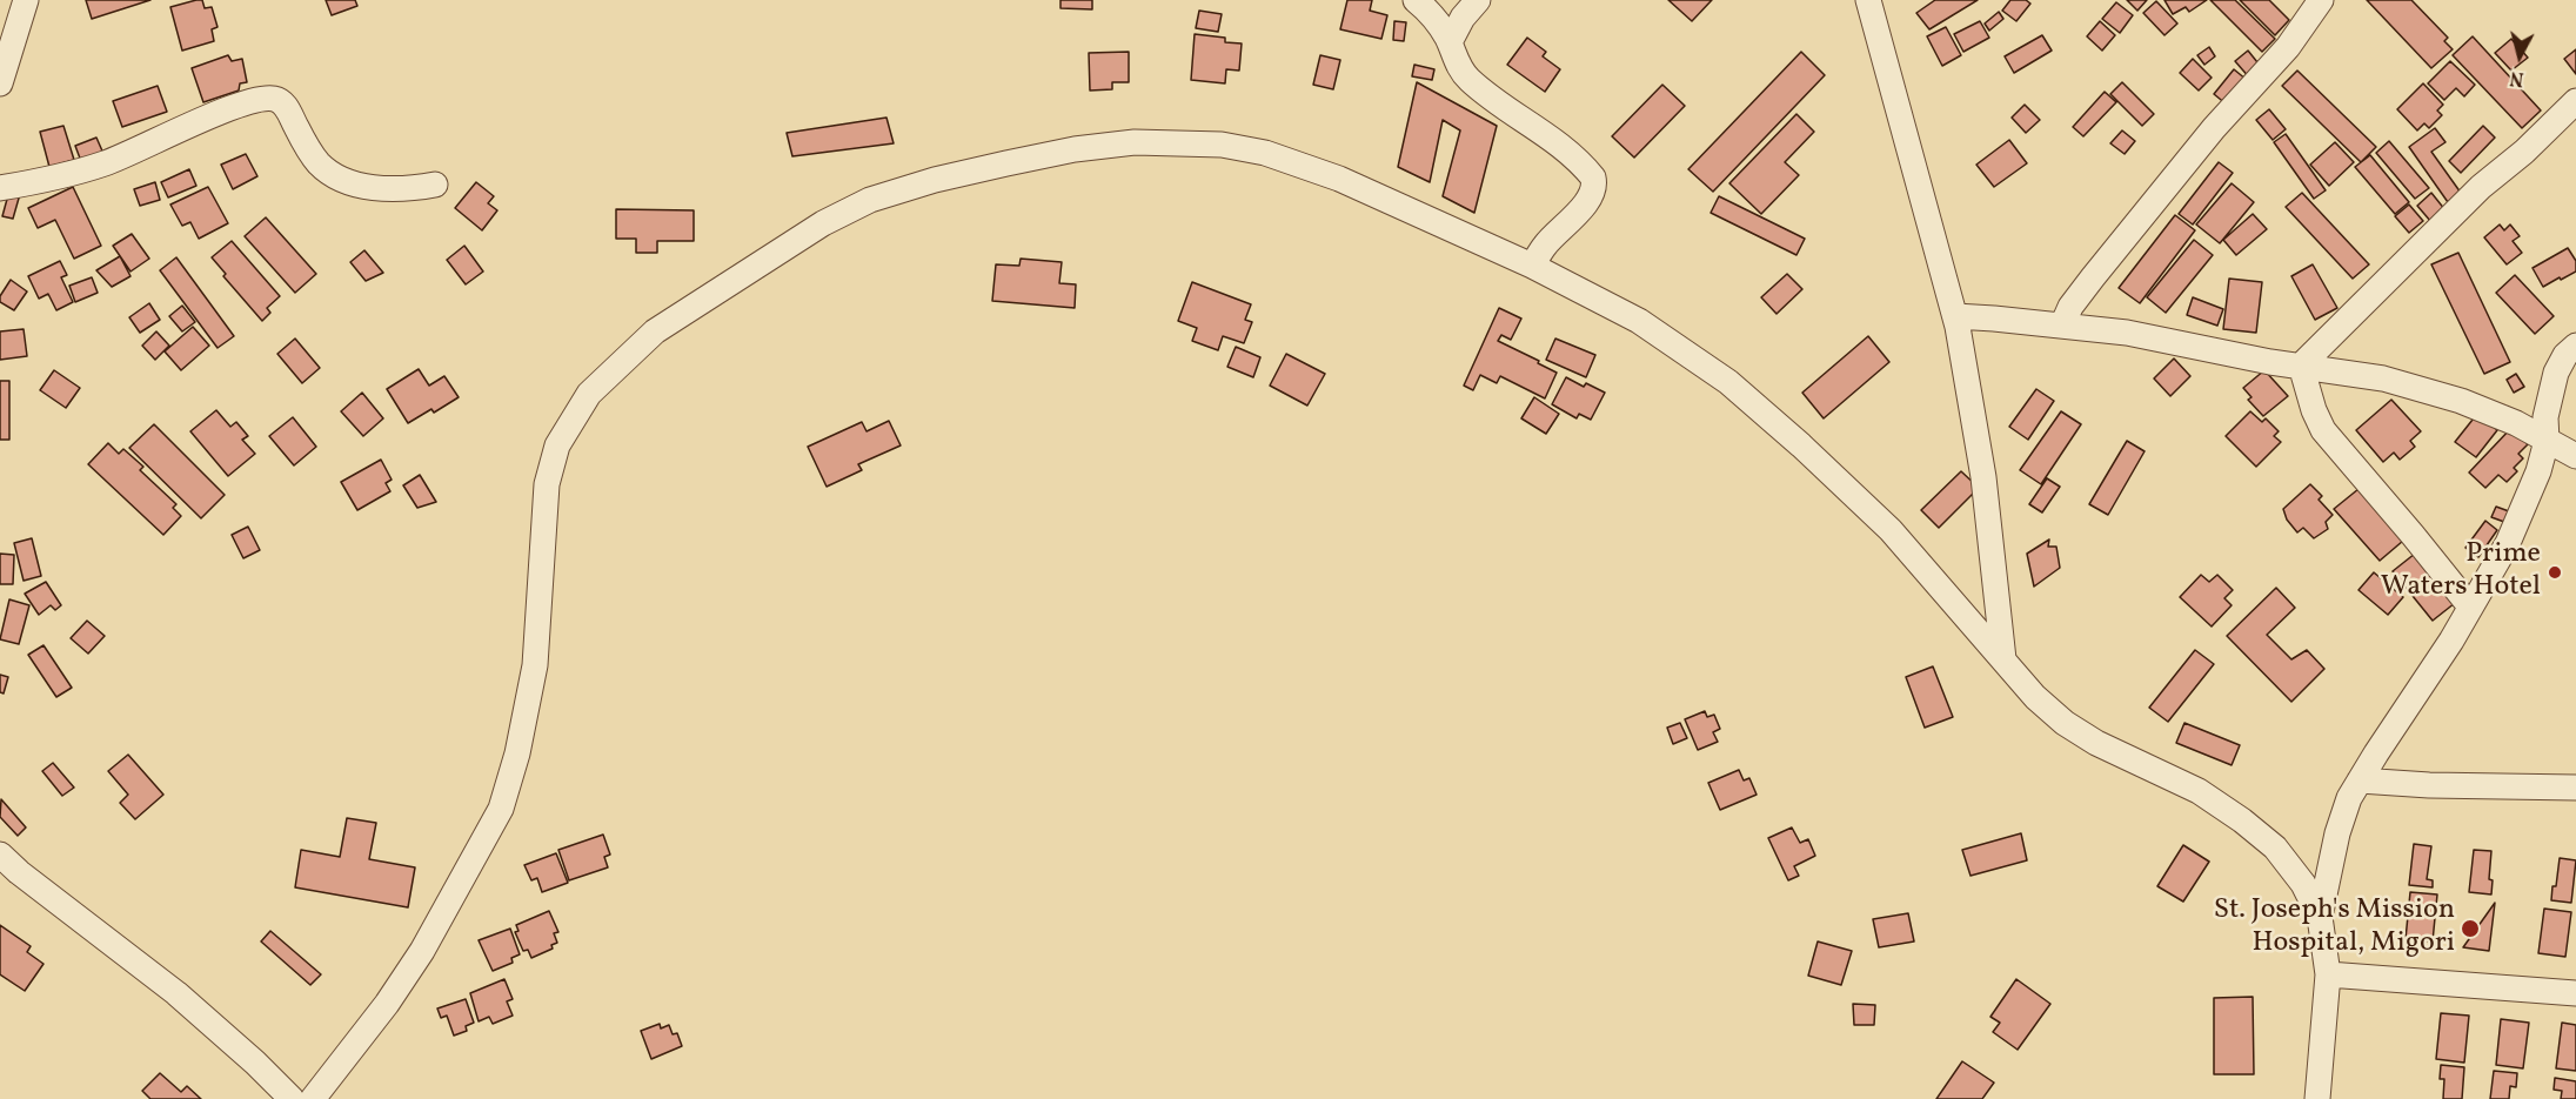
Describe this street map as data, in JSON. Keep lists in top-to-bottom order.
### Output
{
  "places": ["Prime Waters Hotel", "St. Joseph's Mission Hospital, Migori"],
  "north": "bottom"
}
